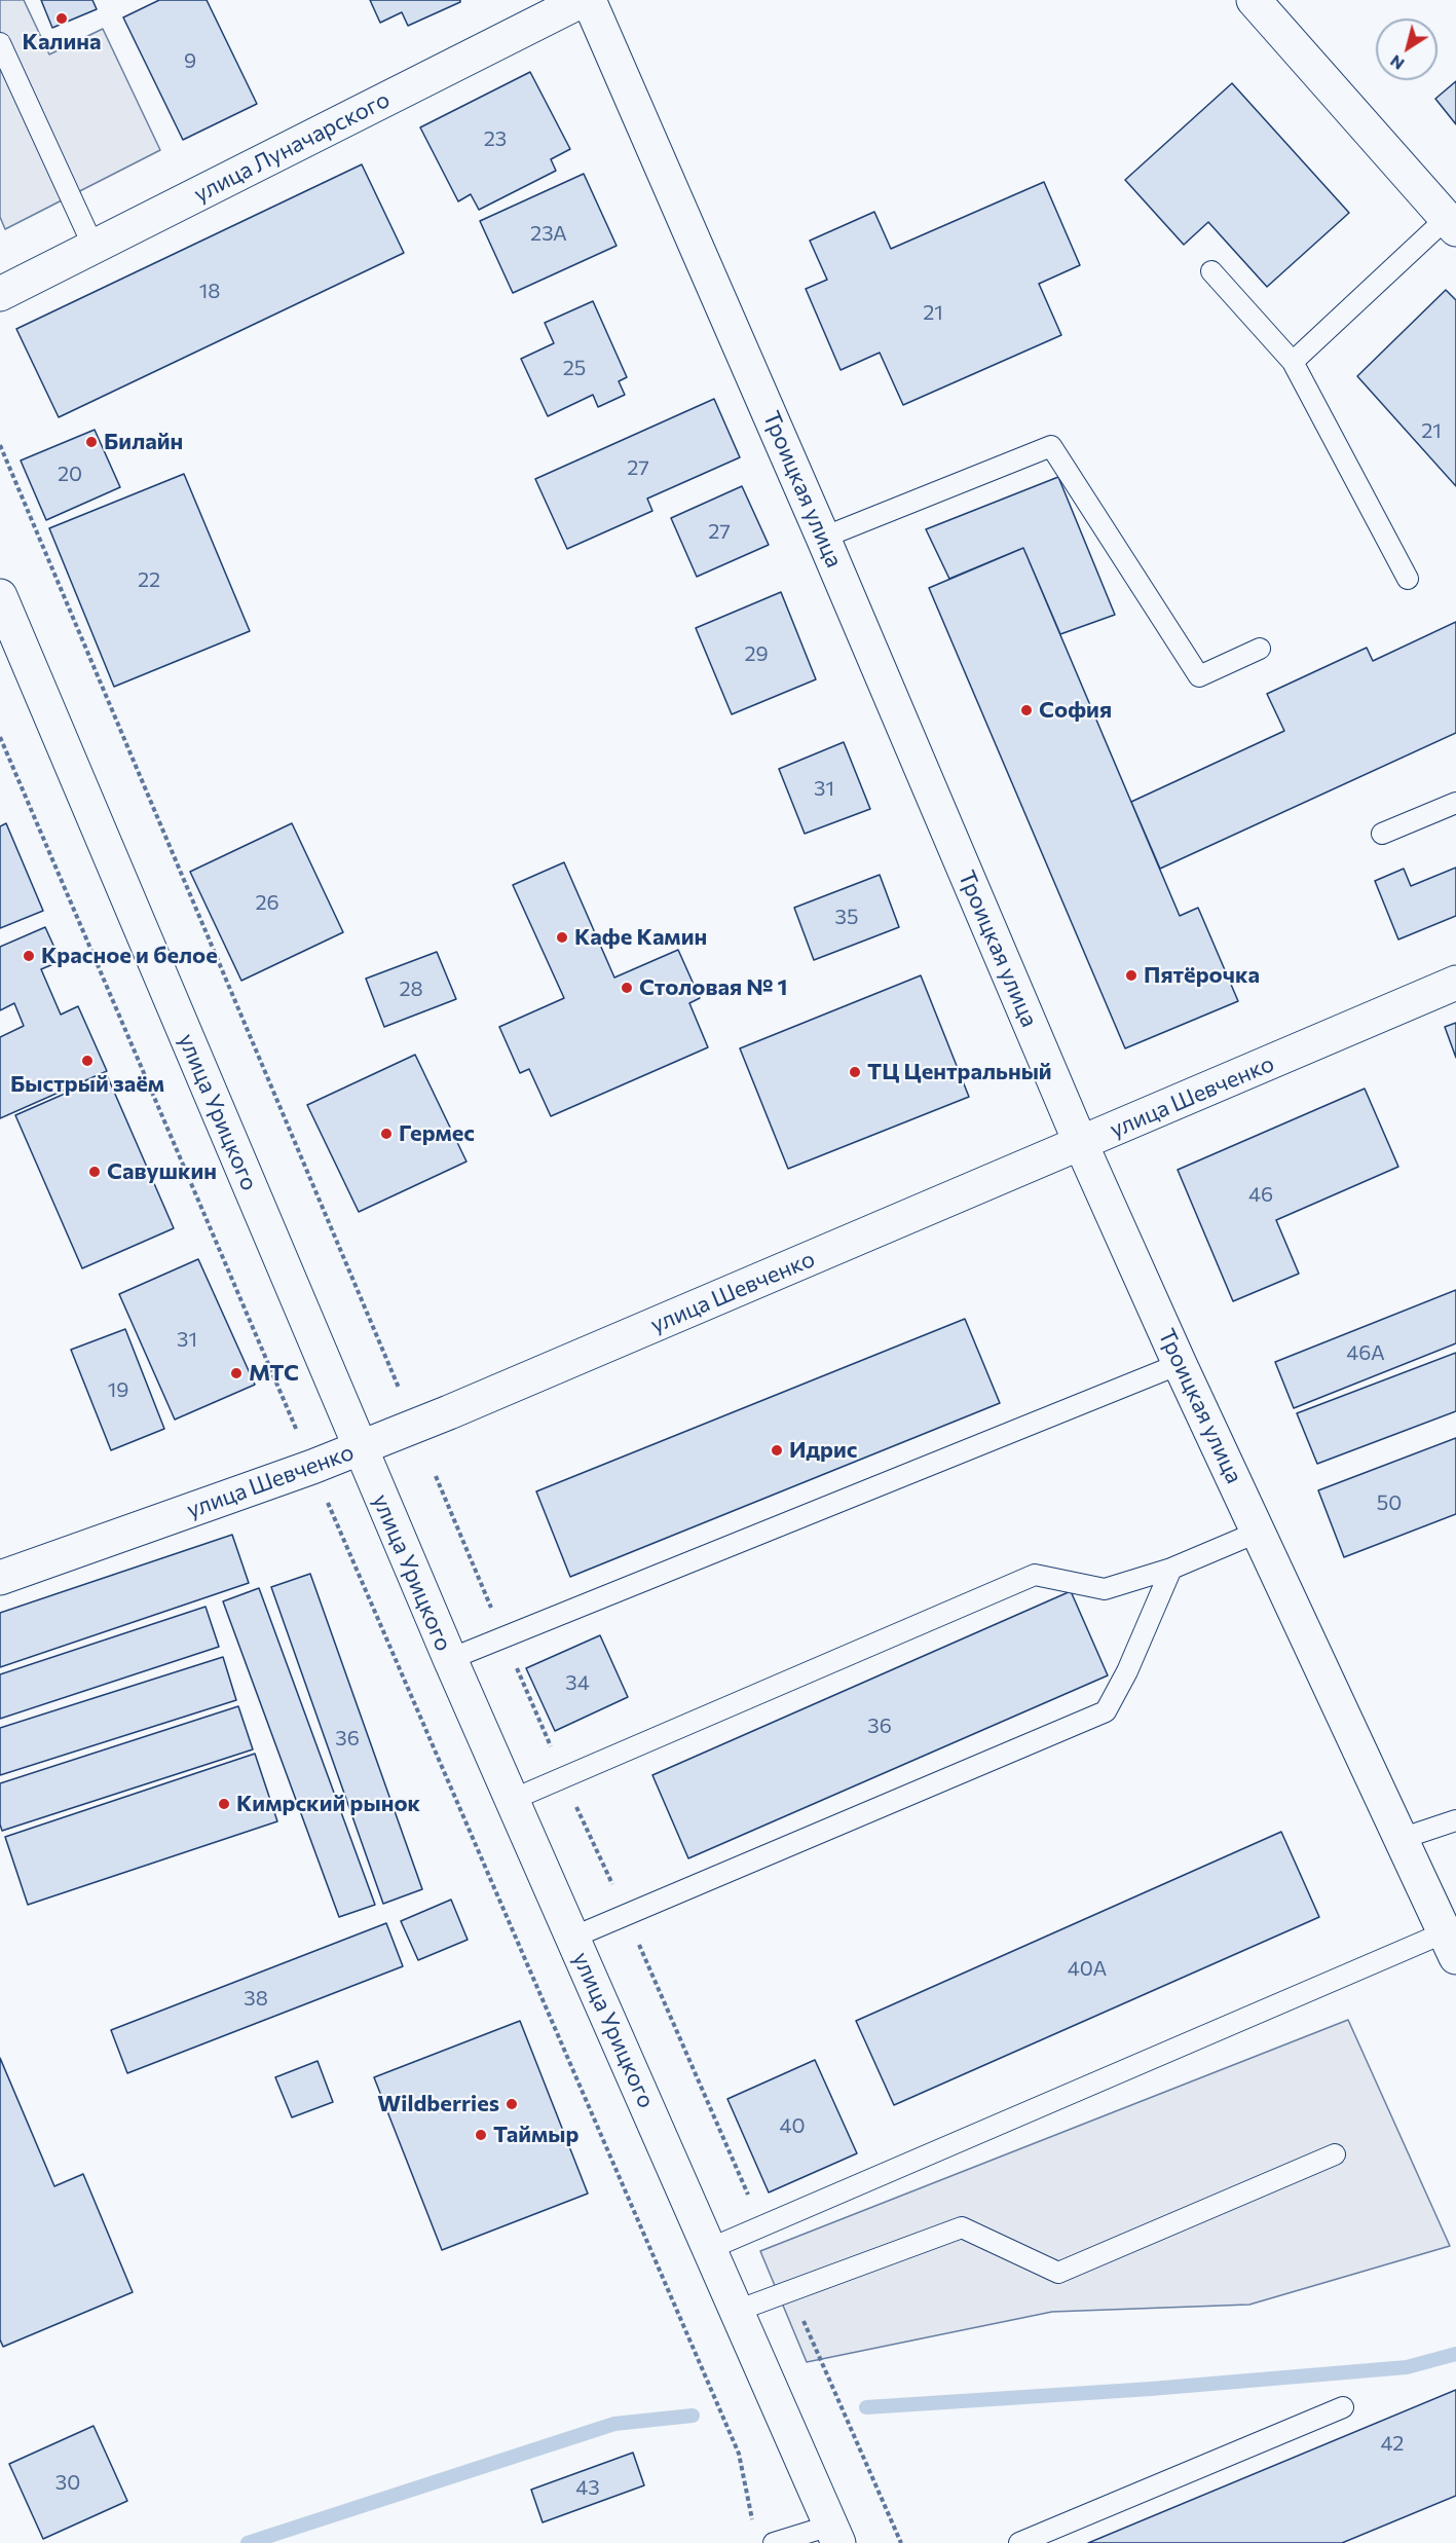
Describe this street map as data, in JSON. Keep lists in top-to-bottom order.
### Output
{
  "streets": {
    "street": [
      "улица Луначарского",
      "Троицкая улица",
      "улица Шевченко",
      "улица Урицкого"
    ]
  },
  "crossings": [
    ["Троицкая улица", "улица Шевченко"],
    ["улица Шевченко", "улица Урицкого"]
  ],
  "places": [
    "Калина",
    "Билайн",
    "София",
    "Кафе Камин",
    "Красное и белое",
    "Пятёрочка",
    "Столовая № 1",
    "Быстрый заём",
    "ТЦ Центральный",
    "Гермес",
    "Савушкин",
    "МТС",
    "Идрис",
    "Кимрский рынок",
    "Wildberries",
    "Таймыр"
  ],
  "house_numbers": [
    "9",
    "23",
    "23А",
    "18",
    "21",
    "25",
    "21",
    "27",
    "20",
    "27",
    "22",
    "29",
    "31",
    "26",
    "35",
    "28",
    "46",
    "31",
    "46А",
    "19",
    "50",
    "34",
    "36",
    "36",
    "40А",
    "38",
    "40",
    "42",
    "30",
    "43"
  ],
  "north": "bottom left"
}
